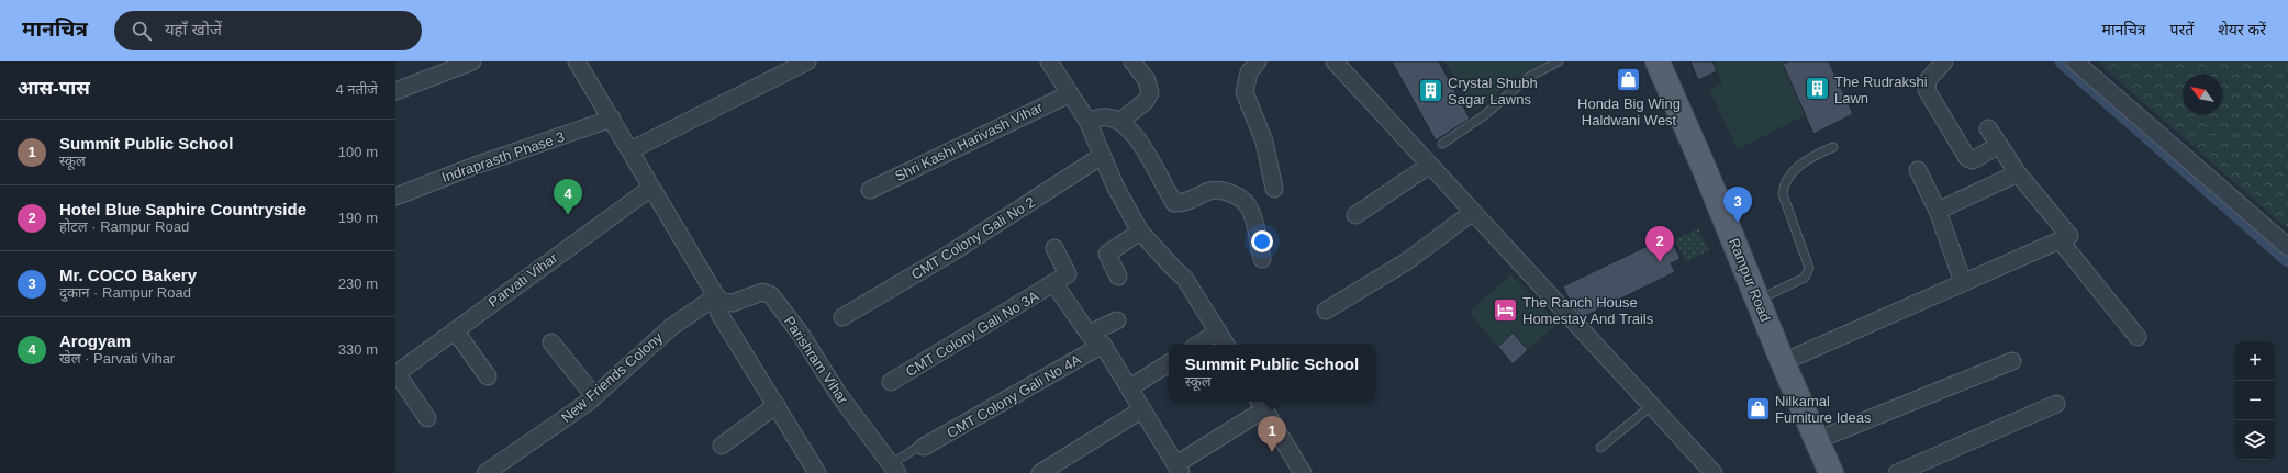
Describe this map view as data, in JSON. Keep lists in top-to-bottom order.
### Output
{
  "streets": {
    "main road": ["Rampur Road"],
    "street": [
      "Shri Kashi Harivash Vihar",
      "Indraprasth Phase 3",
      "CMT Colony Gali No 2",
      "Parvati Vihar",
      "CMT Colony Gali No 3A",
      "Parishram Vihar",
      "New Friends Colony",
      "CMT Colony Gali No 4A"
    ]
  },
  "crossings": [
    ["Parishram Vihar", "New Friends Colony"]
  ],
  "places": {
    "shop": ["Honda Big Wing Haldwani West", "Nilkamal Furniture Ideas"],
    "building": ["The Rudrakshi Lawn", "Crystal Shubh Sagar Lawns"],
    "hotel": ["The Ranch House Homestay And Trails"]
  },
  "north": "top left",
  "page": {
    "header": "मानचित्र",
    "search": "यहाँ खोजें",
    "nav": ["मानचित्र", "परतें", "शेयर करें"],
    "heading": ["आस-पास", "4 नतीजे"],
    "list": [
      {
        "mark": "1",
        "name": "Summit Public School",
        "note": "स्कूल",
        "value": "100 m"
      },
      {
        "mark": "2",
        "name": "Hotel Blue Saphire Countryside",
        "note": "होटल · Rampur Road",
        "value": "190 m"
      },
      {
        "mark": "3",
        "name": "Mr. COCO Bakery",
        "note": "दुकान · Rampur Road",
        "value": "230 m"
      },
      {
        "mark": "4",
        "name": "Arogyam",
        "note": "खेल · Parvati Vihar",
        "value": "330 m"
      }
    ],
    "pins": [
      "4",
      "3",
      "2",
      "1"
    ],
    "map_buttons": ["+", "−"],
    "popup": ["Summit Public School", "स्कूल"]
  }
}
